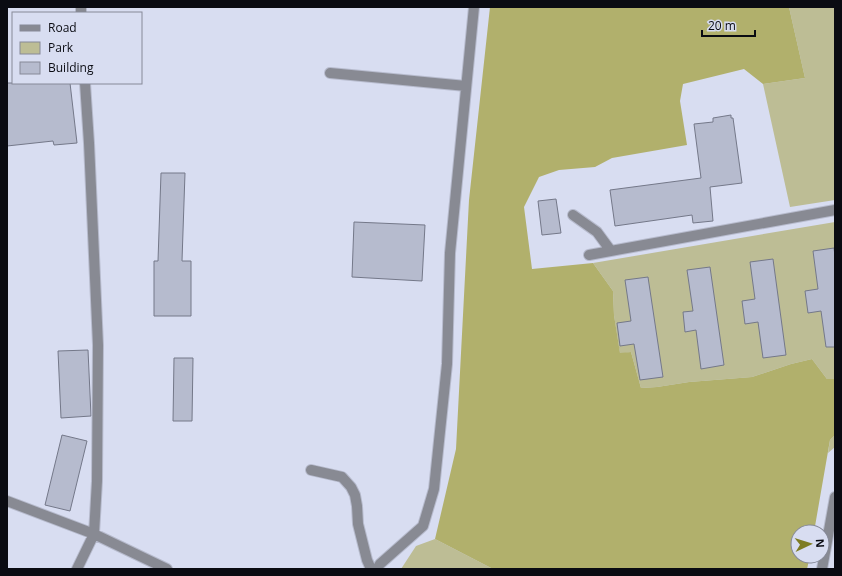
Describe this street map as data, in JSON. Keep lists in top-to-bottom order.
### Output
{
  "legend": ["Road", "Park", "Building"],
  "scale_bar": "20 m",
  "north": "right"
}
